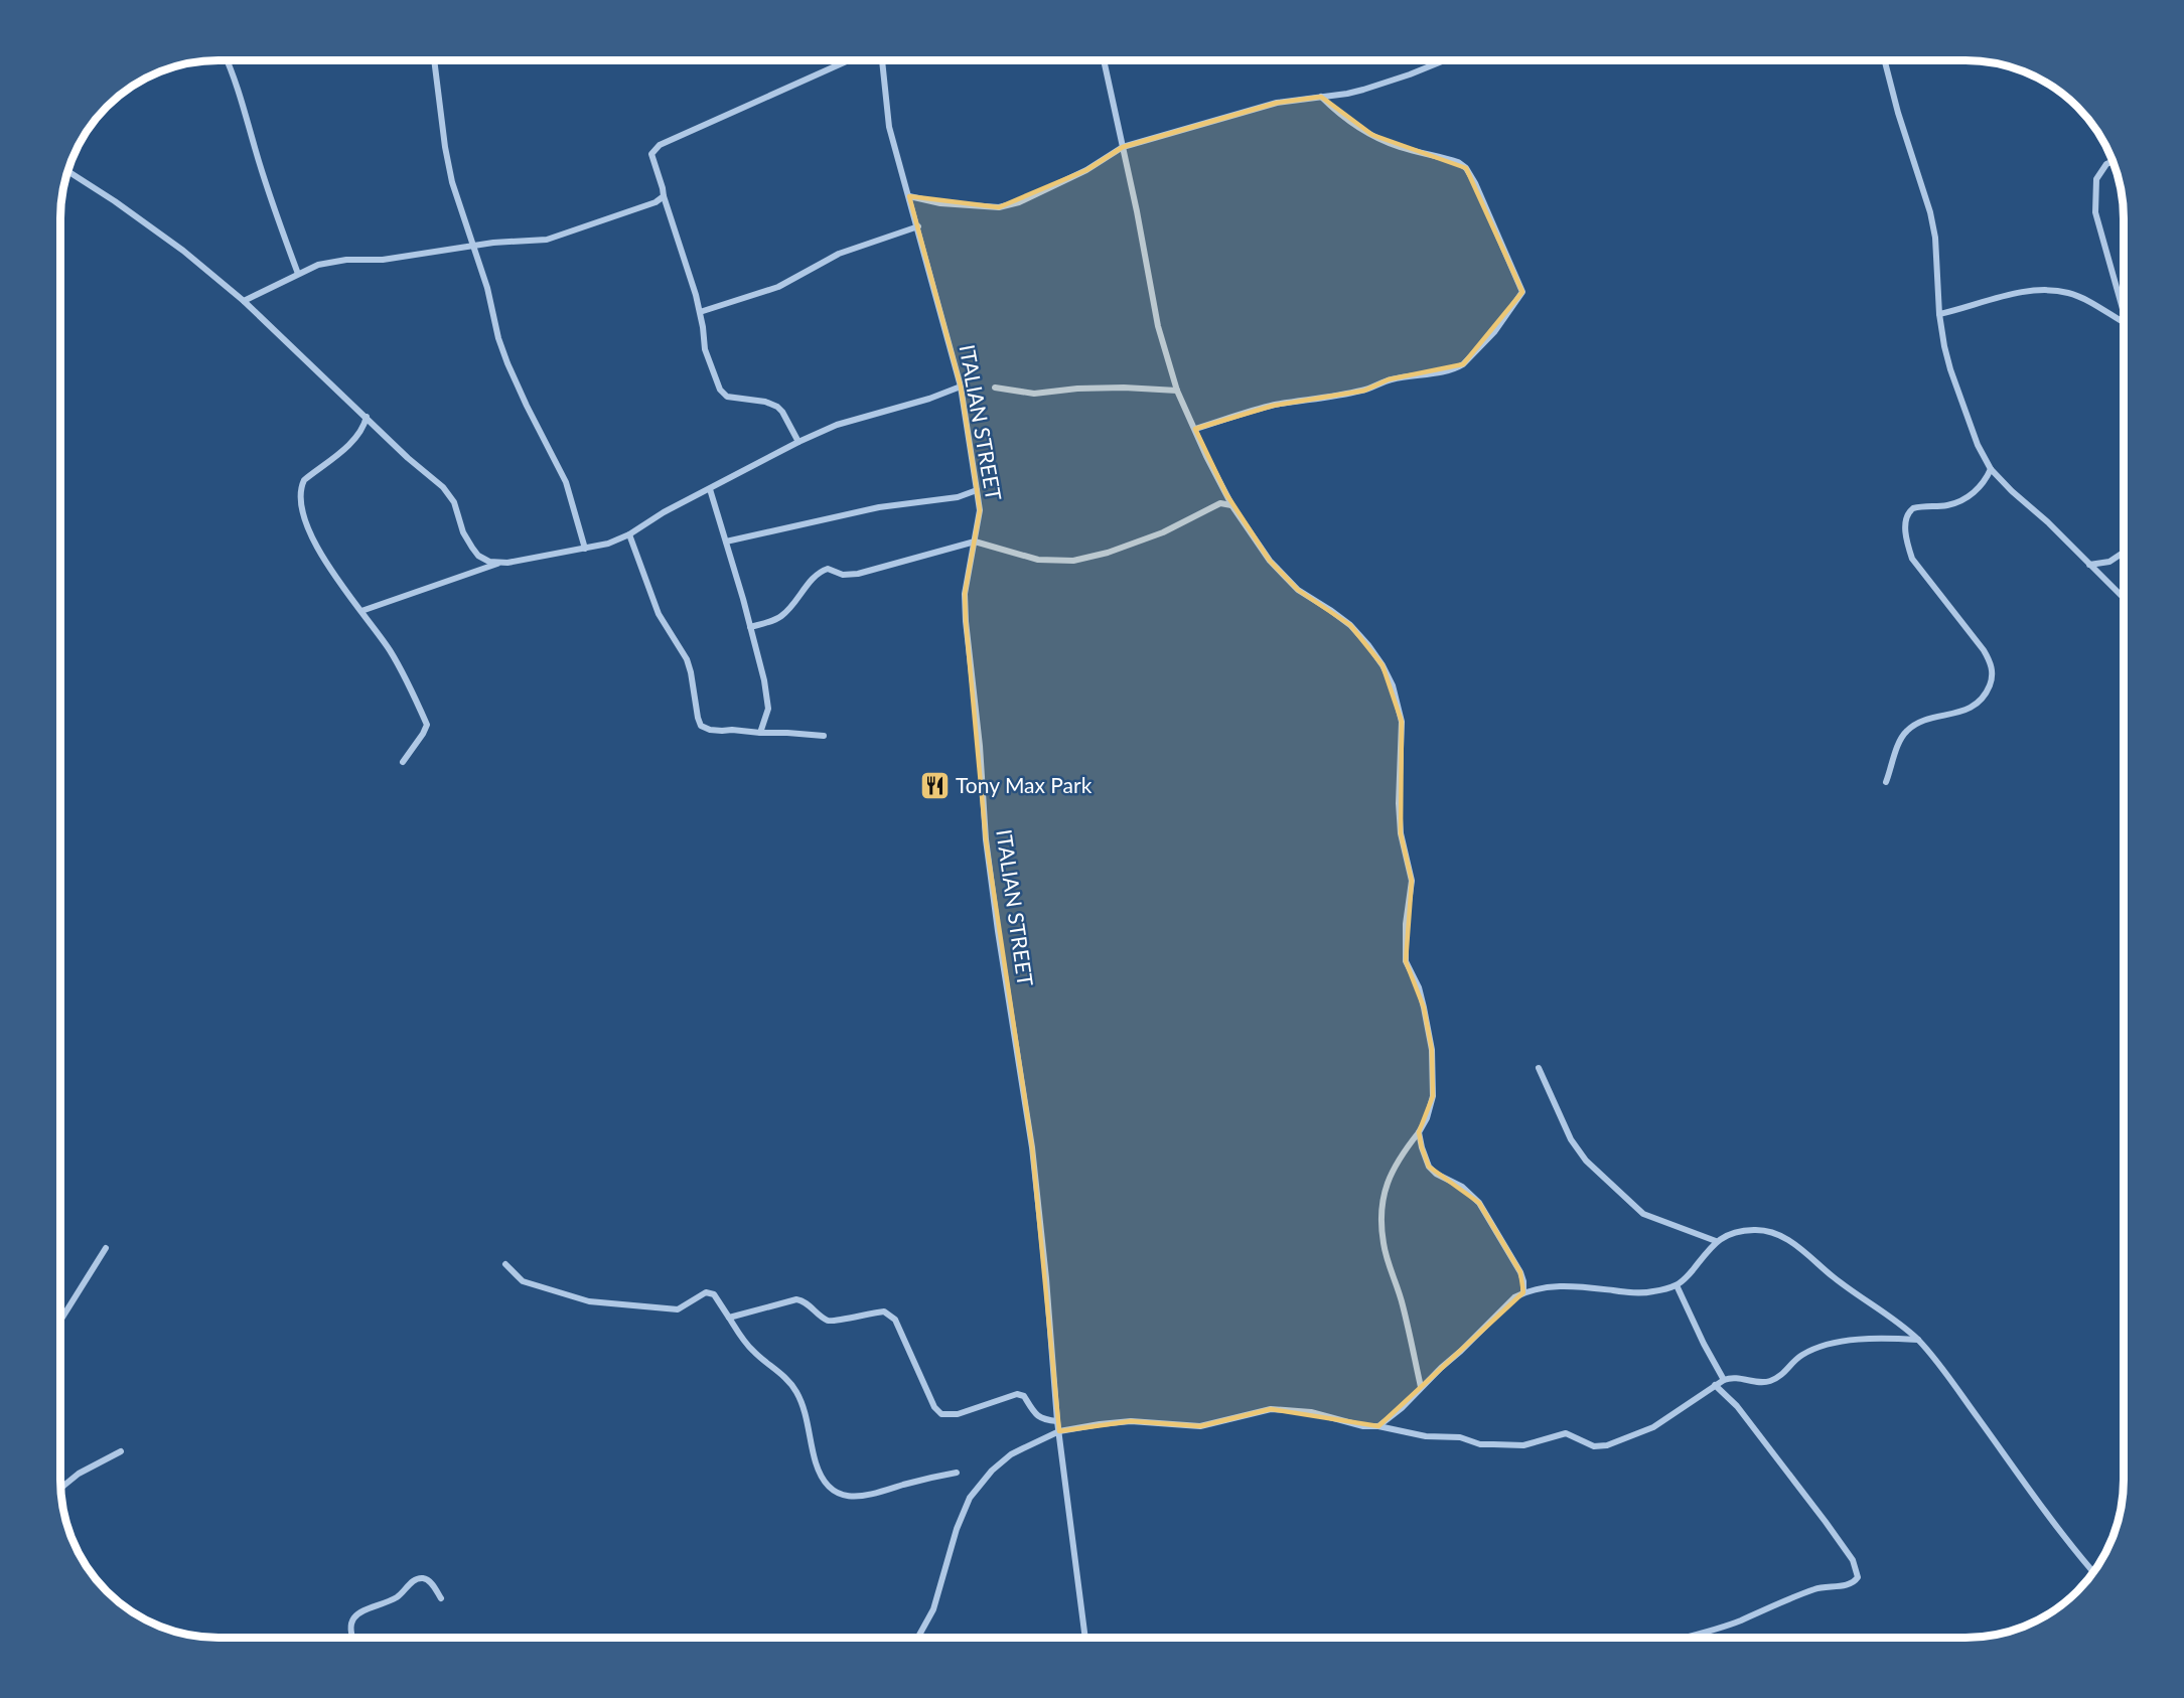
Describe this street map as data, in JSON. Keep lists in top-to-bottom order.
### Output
{
  "streets": {
    "street": ["ITALIAN STREET"]
  },
  "places": {
    "restaurant": ["Tony Max Park"]
  }
}
